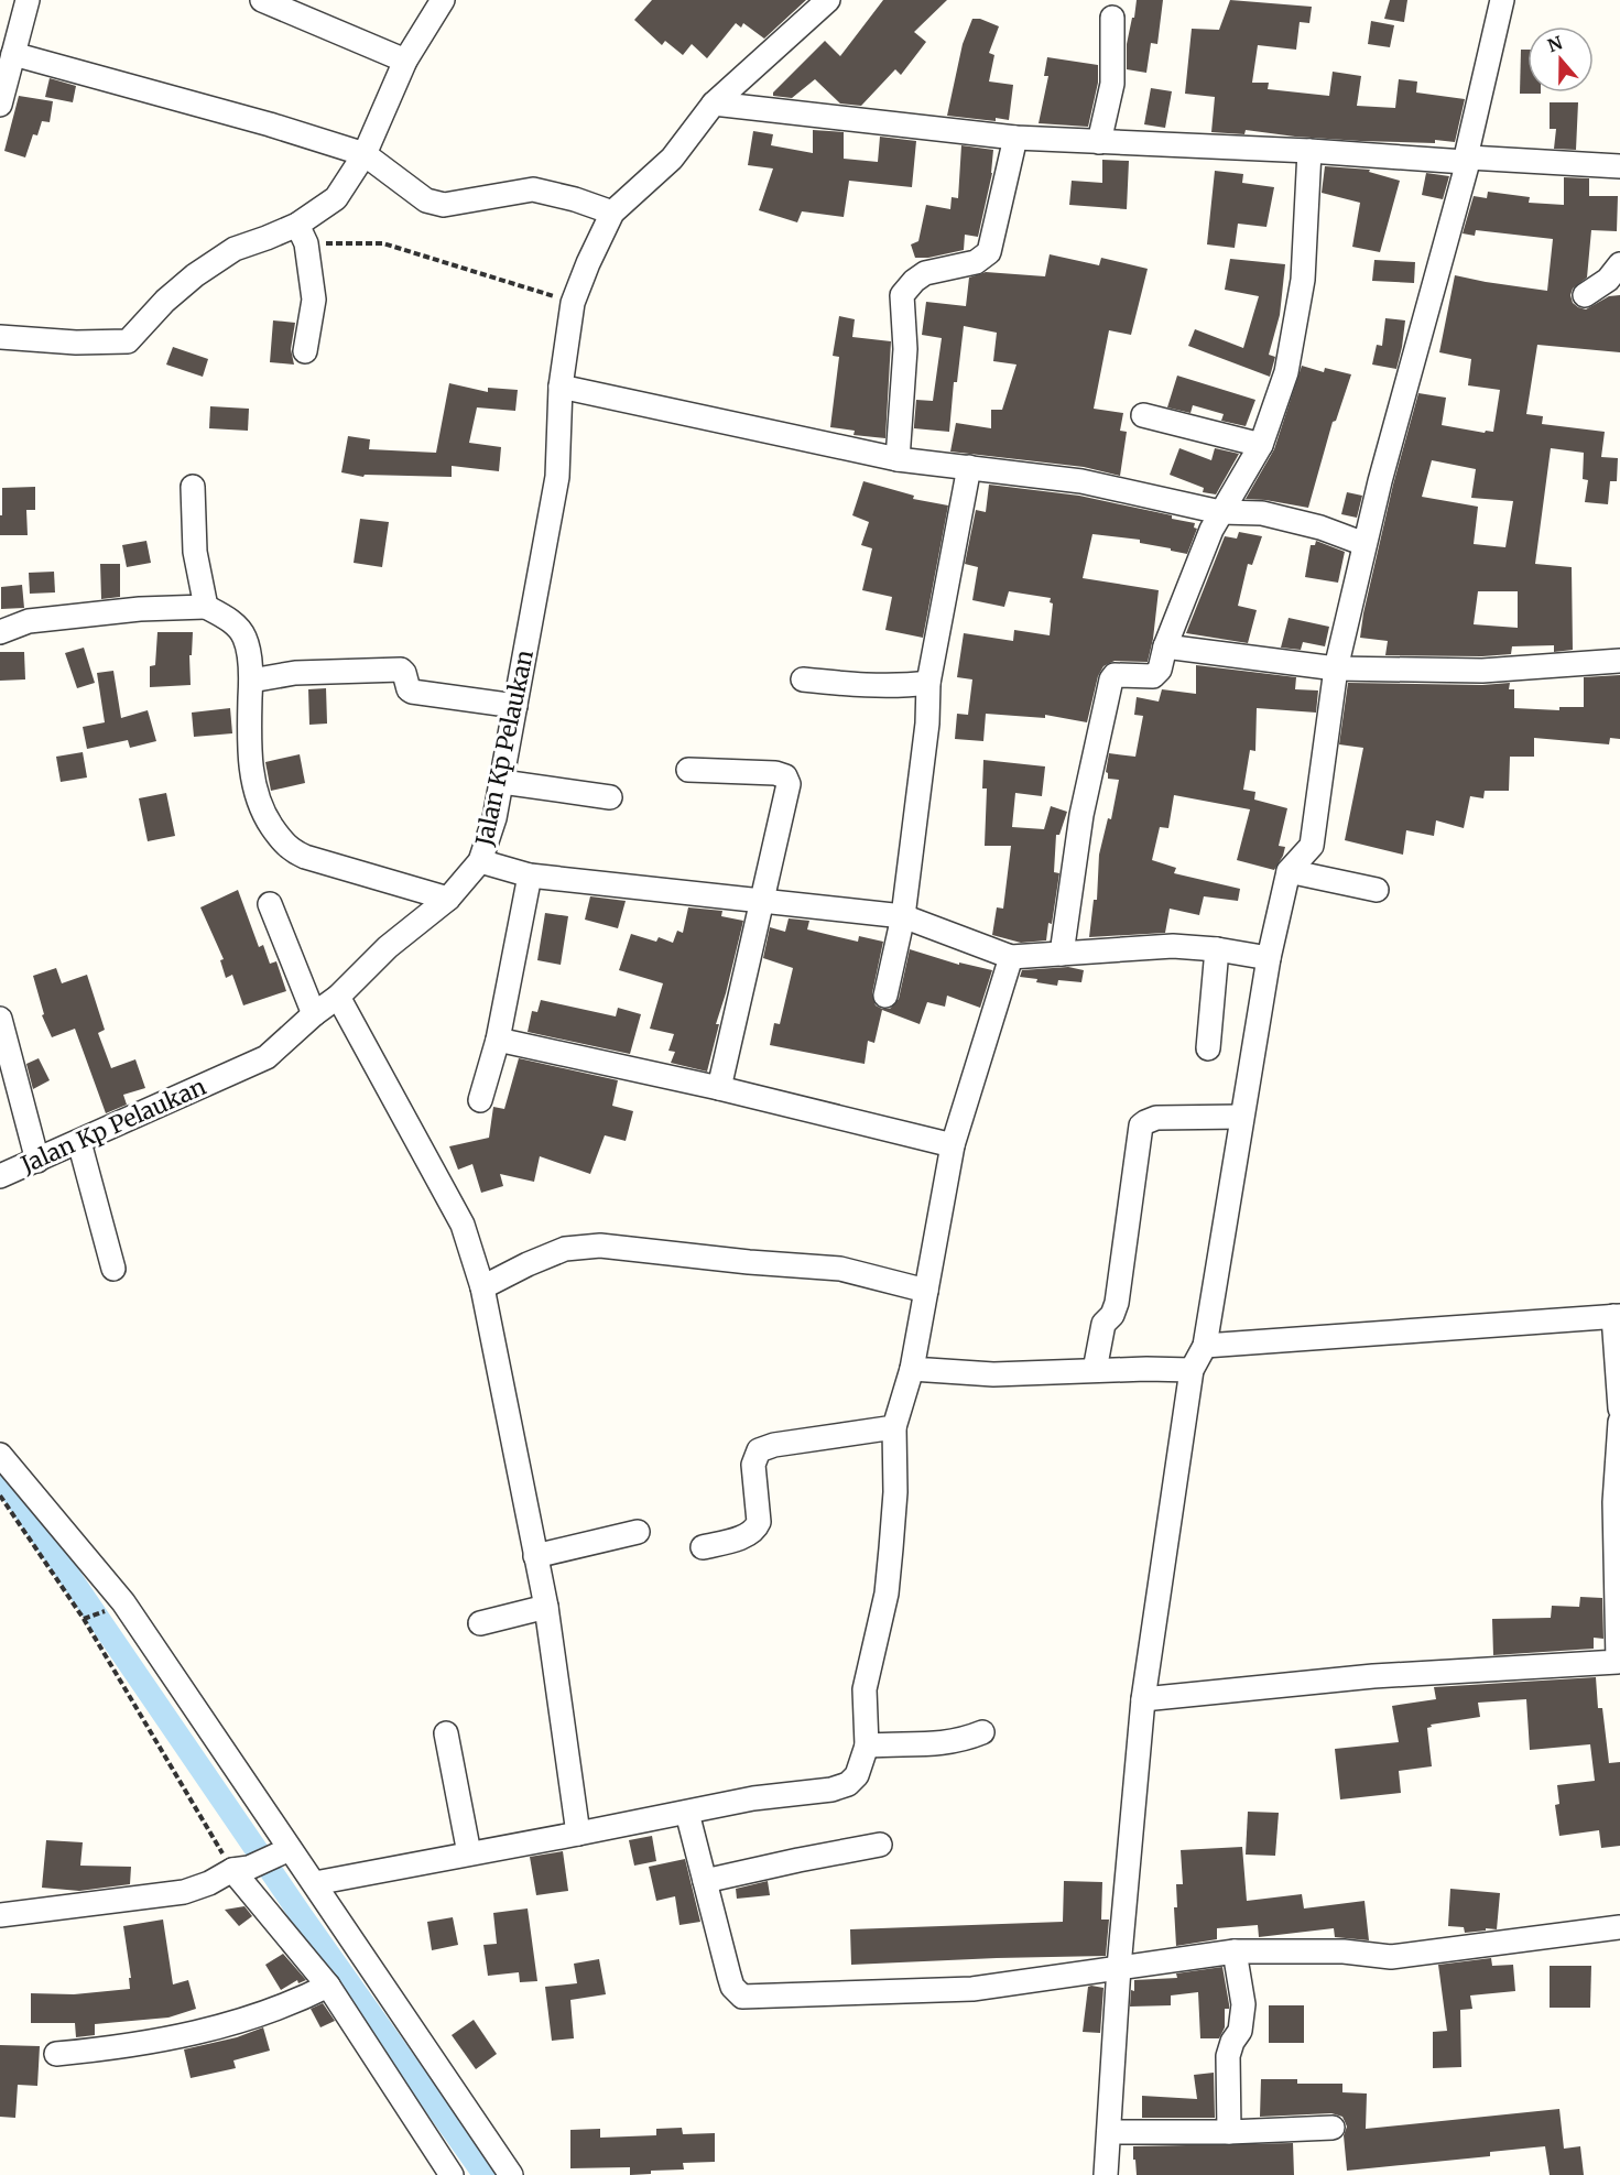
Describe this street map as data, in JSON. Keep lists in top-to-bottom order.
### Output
{
  "streets": {
    "street": ["Jalan Kp Pelaukan"]
  },
  "north": "top"
}
